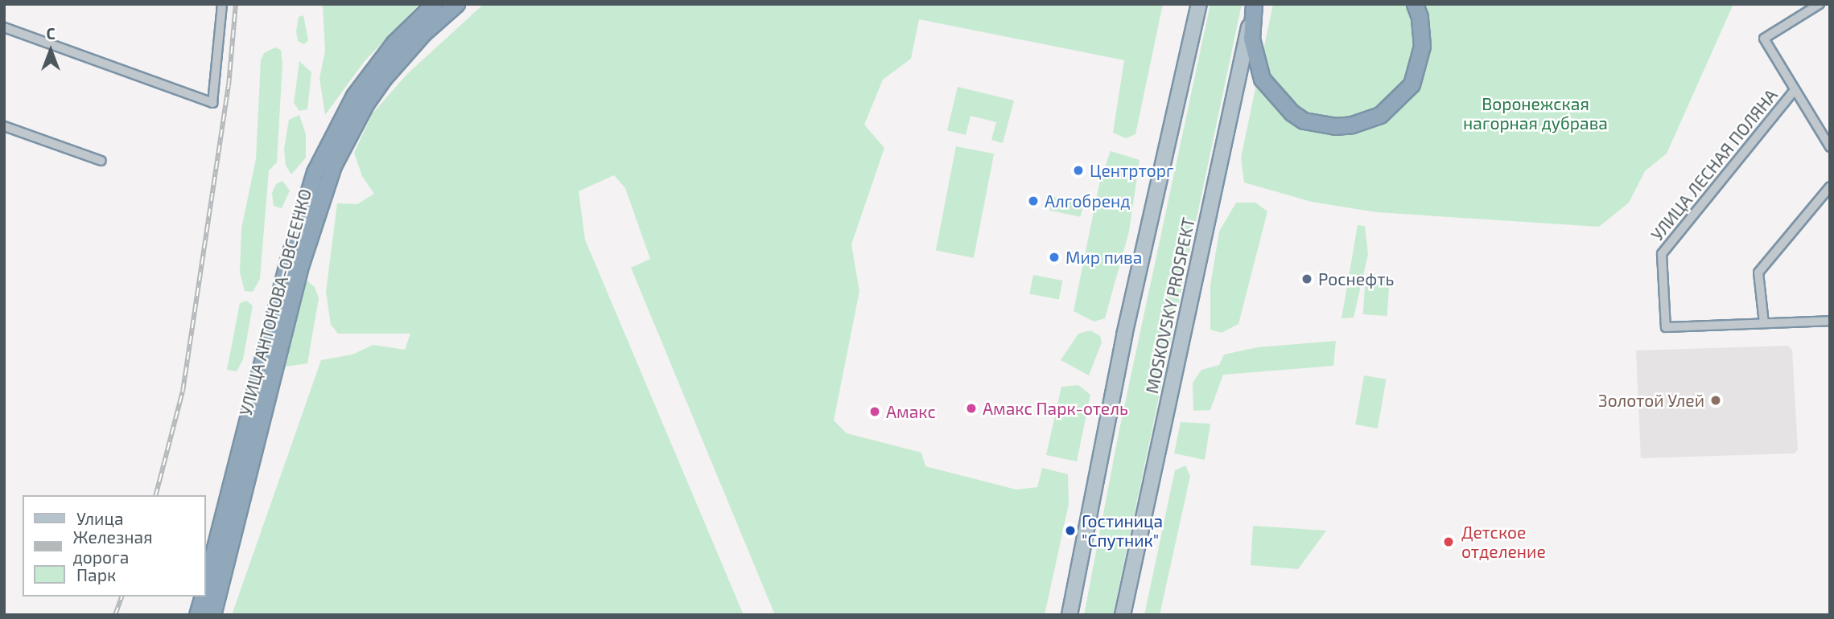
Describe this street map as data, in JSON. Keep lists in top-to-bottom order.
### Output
{
  "streets": {
    "highway": ["УЛИЦА АНТОНОВА-ОВСЕЕНКО"],
    "main road": ["MOSKOVSKY PROSPEKT"],
    "street": ["УЛИЦА ЛЕСНАЯ ПОЛЯНА"]
  },
  "parks": ["Воронежская нагорная дубрава"],
  "places": [
    "Центрторг",
    "Алгобренд",
    "Мир пива",
    "Роснефть",
    "Золотой Улей",
    "Амакс Парк-отель",
    "Амакс",
    "Гостиница \"Спутник\"",
    "Детское отделение"
  ],
  "legend": ["Улица", "Железная дорога", "Парк"],
  "north": "top"
}
